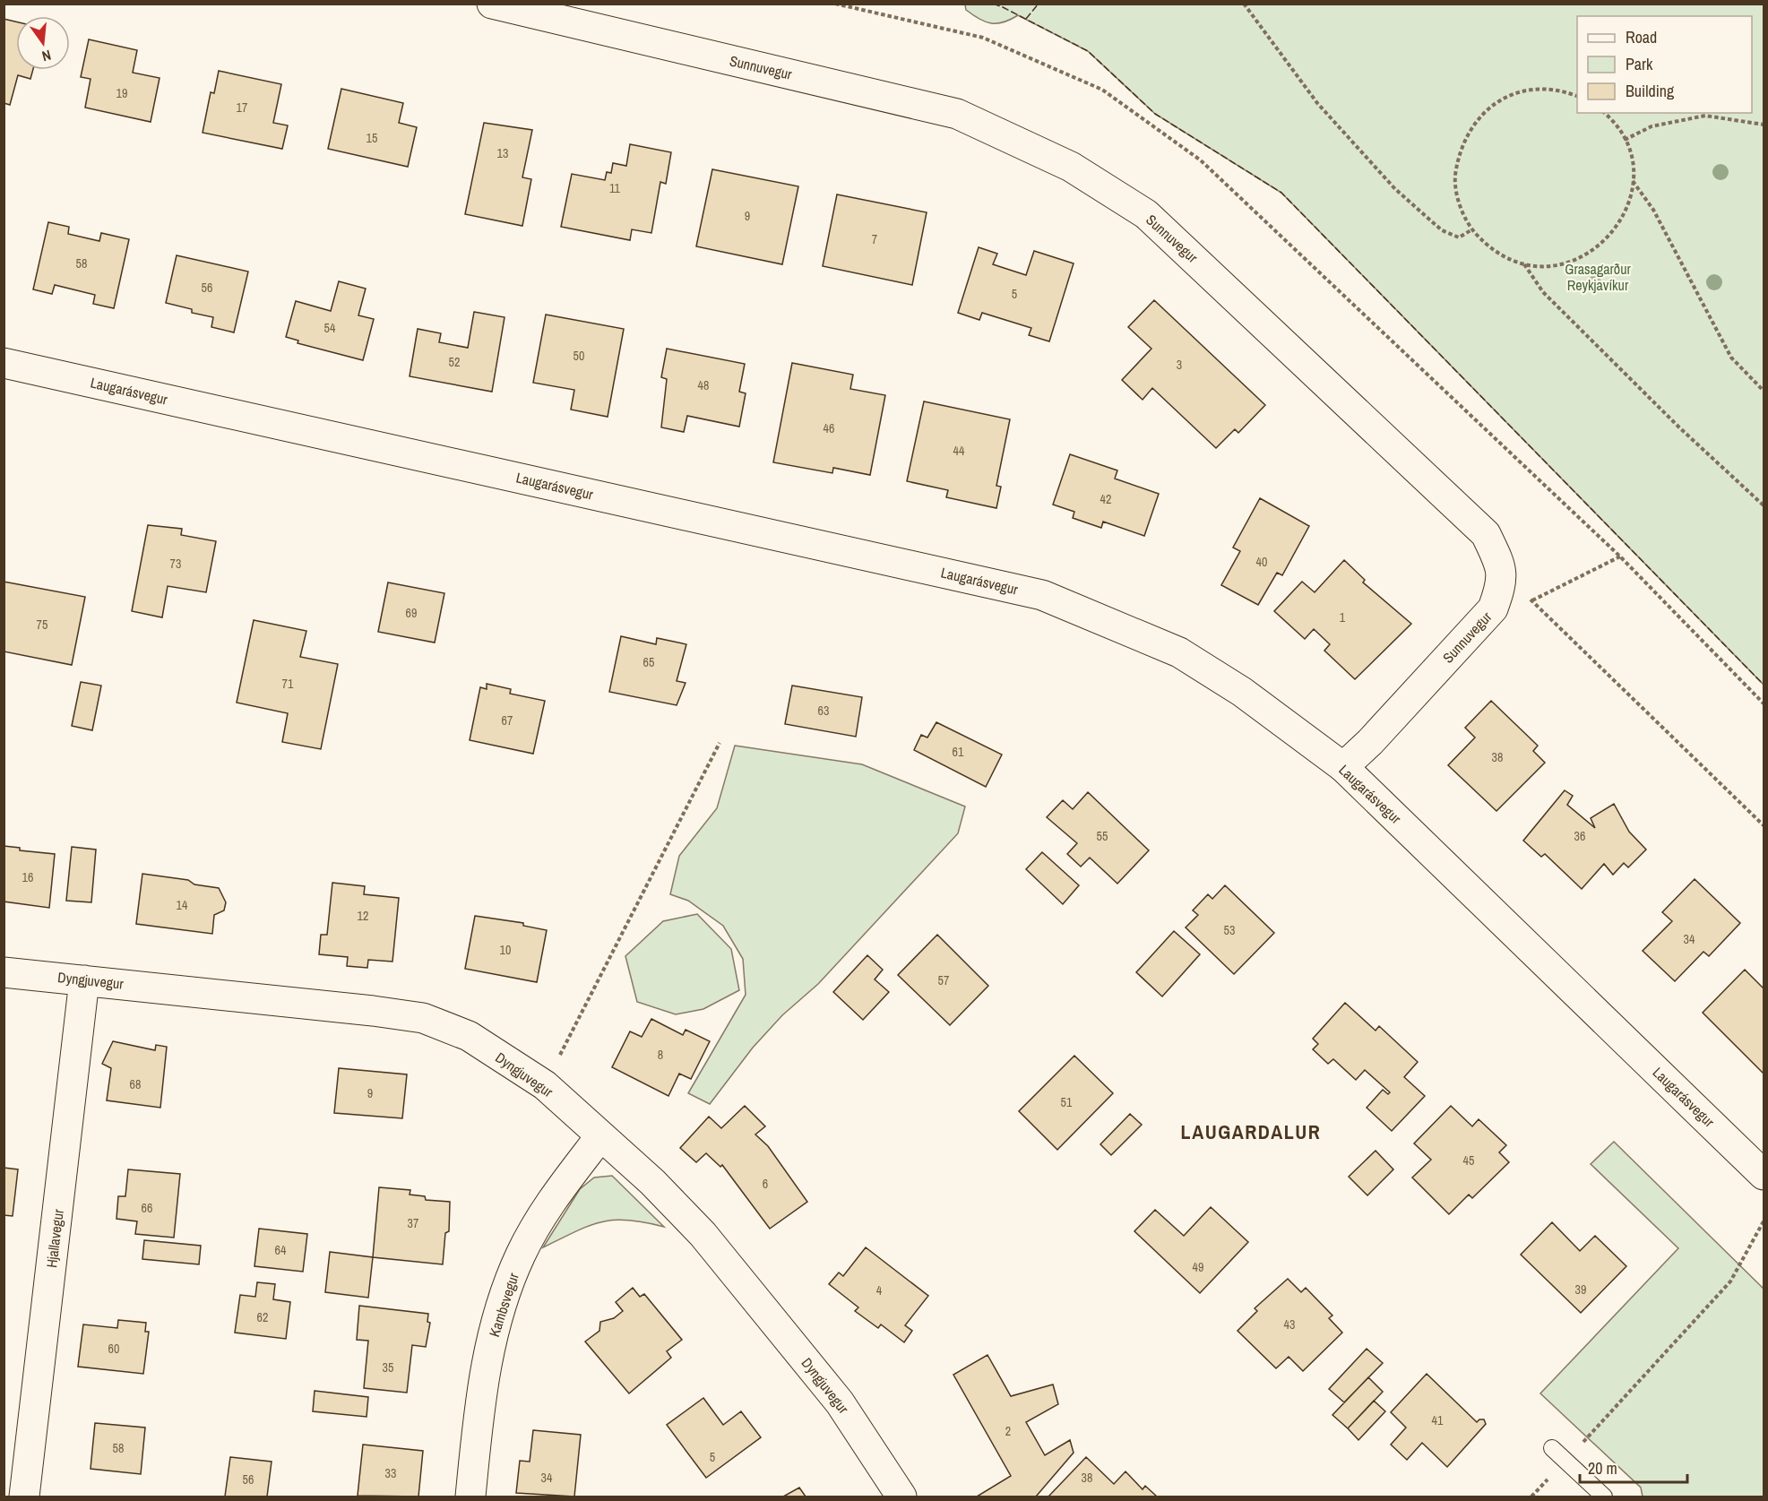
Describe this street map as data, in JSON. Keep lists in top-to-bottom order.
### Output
{
  "streets": {
    "street": [
      "Sunnuvegur",
      "Laugarásvegur",
      "Dyngjuvegur",
      "Hjallavegur",
      "Kambsvegur"
    ]
  },
  "crossings": [
    ["Sunnuvegur", "Laugarásvegur"],
    ["Dyngjuvegur", "Hjallavegur"],
    ["Dyngjuvegur", "Kambsvegur"]
  ],
  "districts": ["LAUGARDALUR"],
  "parks": ["Grasagarður Reykjavíkur"],
  "house_numbers": [
    "19",
    "17",
    "15",
    "13",
    "11",
    "9",
    "7",
    "58",
    "56",
    "5",
    "54",
    "50",
    "52",
    "3",
    "48",
    "46",
    "44",
    "42",
    "40",
    "73",
    "69",
    "1",
    "75",
    "65",
    "71",
    "63",
    "67",
    "61",
    "38",
    "55",
    "36",
    "16",
    "14",
    "12",
    "53",
    "34",
    "10",
    "57",
    "8",
    "68",
    "9",
    "51",
    "45",
    "6",
    "66",
    "37",
    "64",
    "49",
    "39",
    "4",
    "62",
    "43",
    "60",
    "35",
    "41",
    "2",
    "58",
    "5",
    "33",
    "34",
    "38",
    "56"
  ],
  "legend": ["Road", "Park", "Building"],
  "scale_bar": "20 m",
  "north": "bottom"
}
